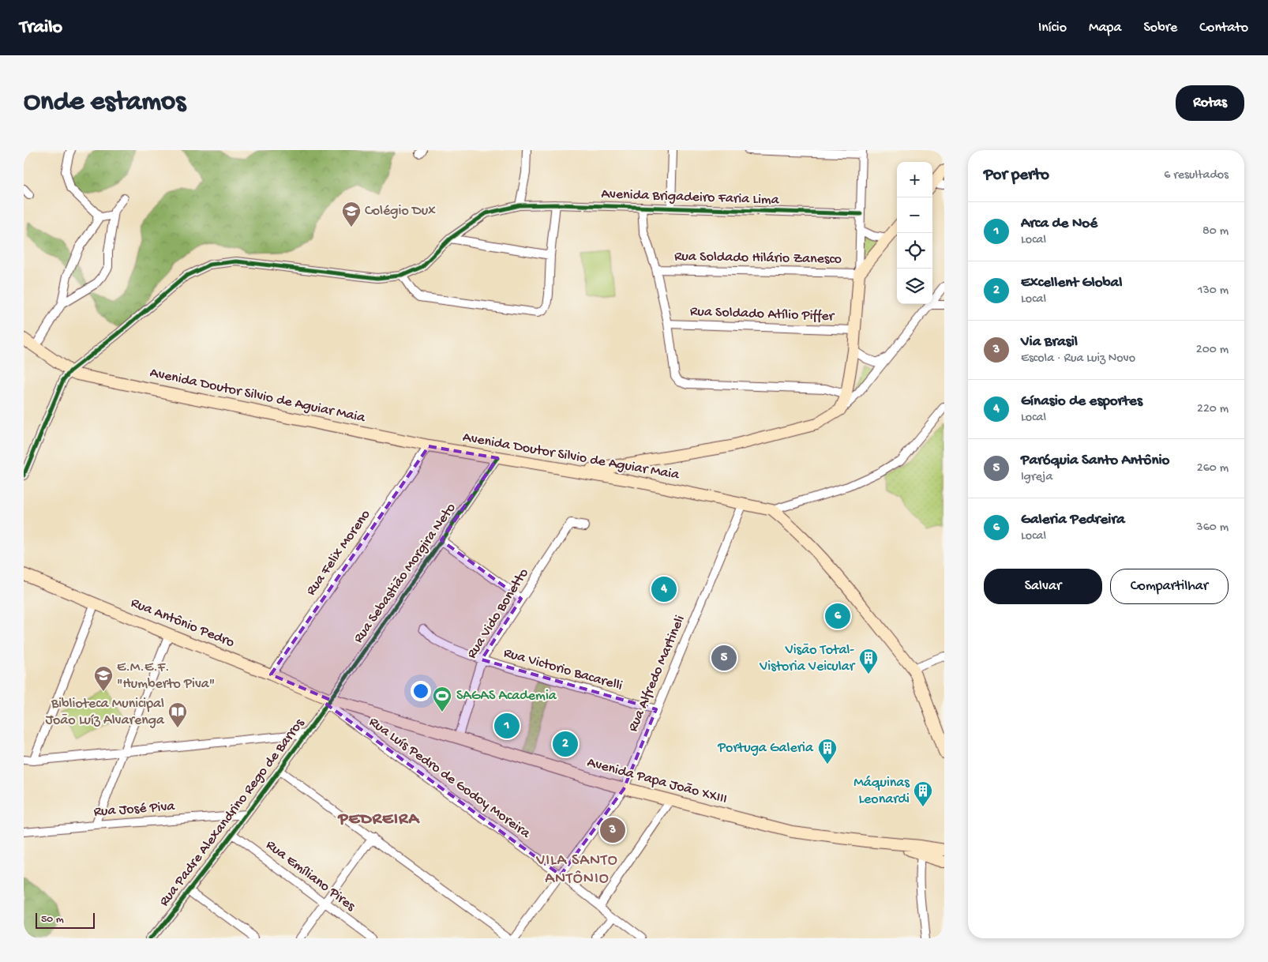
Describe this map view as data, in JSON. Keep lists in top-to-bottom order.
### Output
{
  "streets": {
    "main road": ["Avenida Doutor Silvio de Aguiar Maia", "Rua Antônio Pedro", "Avenida Papa João XXIII"],
    "street": [
      "Avenida Brigadeiro Faria Lima",
      "Rua Soldado Hilário Zanesco",
      "Rua Soldado Atílio Piffer",
      "Rua Felix Moreno",
      "Rua Sebastião Morgira Neto",
      "Rua Vido Bonetto",
      "Rua Victorio Bacarelli",
      "Rua Alfredo Martineli",
      "Rua Luís Pedro de Godoy Moreira",
      "Rua José Piva",
      "Rua Padre Alexandrino Rego de Barros",
      "Rua Emíliano Pires"
    ]
  },
  "crossings": [
    ["Avenida Doutor Silvio de Aguiar Maia", "Rua Felix Moreno"],
    ["Avenida Doutor Silvio de Aguiar Maia", "Rua Sebastião Morgira Neto"],
    ["Avenida Doutor Silvio de Aguiar Maia", "Rua Alfredo Martineli"],
    ["Rua Felix Moreno", "Rua Antônio Pedro"],
    ["Rua Sebastião Morgira Neto", "Rua Antônio Pedro"],
    ["Rua Sebastião Morgira Neto", "Rua Luís Pedro de Godoy Moreira"],
    ["Rua Sebastião Morgira Neto", "Avenida Papa João XXIII"],
    ["Rua Sebastião Morgira Neto", "Rua Padre Alexandrino Rego de Barros"],
    ["Rua Vido Bonetto", "Rua Victorio Bacarelli"],
    ["Rua Vido Bonetto", "Avenida Papa João XXIII"],
    ["Rua Antônio Pedro", "Rua Luís Pedro de Godoy Moreira"],
    ["Rua Antônio Pedro", "Avenida Papa João XXIII"],
    ["Rua Antônio Pedro", "Rua Padre Alexandrino Rego de Barros"],
    ["Rua Victorio Bacarelli", "Rua Alfredo Martineli"],
    ["Rua Alfredo Martineli", "Rua Luís Pedro de Godoy Moreira"],
    ["Rua Alfredo Martineli", "Avenida Papa João XXIII"],
    ["Rua Luís Pedro de Godoy Moreira", "Avenida Papa João XXIII"],
    ["Rua Luís Pedro de Godoy Moreira", "Rua Padre Alexandrino Rego de Barros"],
    ["Avenida Papa João XXIII", "Rua Padre Alexandrino Rego de Barros"],
    ["Rua José Piva", "Rua Padre Alexandrino Rego de Barros"],
    ["Rua Padre Alexandrino Rego de Barros", "Rua Emíliano Pires"]
  ],
  "districts": ["PEDREIRA", "VILA SANTO ANTÔNIO"],
  "places": {
    "school or university": ["Colégio Dux", "E.M.E.F. \"Humberto Piva\""],
    "building": ["Visão Total- Vistoria Veicular", "Portuga Galeria", "Máquinas Leonardi"],
    "sports": ["SAGAS Academia"],
    "library": ["Biblioteca Municipal João Luíz Alvarenga"]
  },
  "scale_bar": "50 m",
  "page": {
    "header": "Trailo",
    "nav": [
      "Início",
      "Mapa",
      "Sobre",
      "Contato"
    ],
    "buttons": [
      "Rotas",
      ["Salvar", "Compartilhar"]
    ],
    "title": "Onde estamos",
    "heading": ["Por perto", "6 resultados"],
    "map_buttons": ["+", "−"],
    "list": [
      {
        "mark": "1",
        "name": "Arca de Noé",
        "note": "Local",
        "value": "80 m"
      },
      {
        "mark": "2",
        "name": "Excellent Global",
        "note": "Local",
        "value": "130 m"
      },
      {
        "mark": "3",
        "name": "Via Brasil",
        "note": "Escola · Rua Luiz Novo",
        "value": "200 m"
      },
      {
        "mark": "4",
        "name": "Gínasio de esportes",
        "note": "Local",
        "value": "220 m"
      },
      {
        "mark": "5",
        "name": "Paróquia Santo Antônio",
        "note": "Igreja",
        "value": "260 m"
      },
      {
        "mark": "6",
        "name": "Galeria Pedreira",
        "note": "Local",
        "value": "360 m"
      }
    ],
    "pins": [
      "4",
      "6",
      "5",
      "1",
      "2",
      "3"
    ],
    "scale": "50 m"
  }
}
